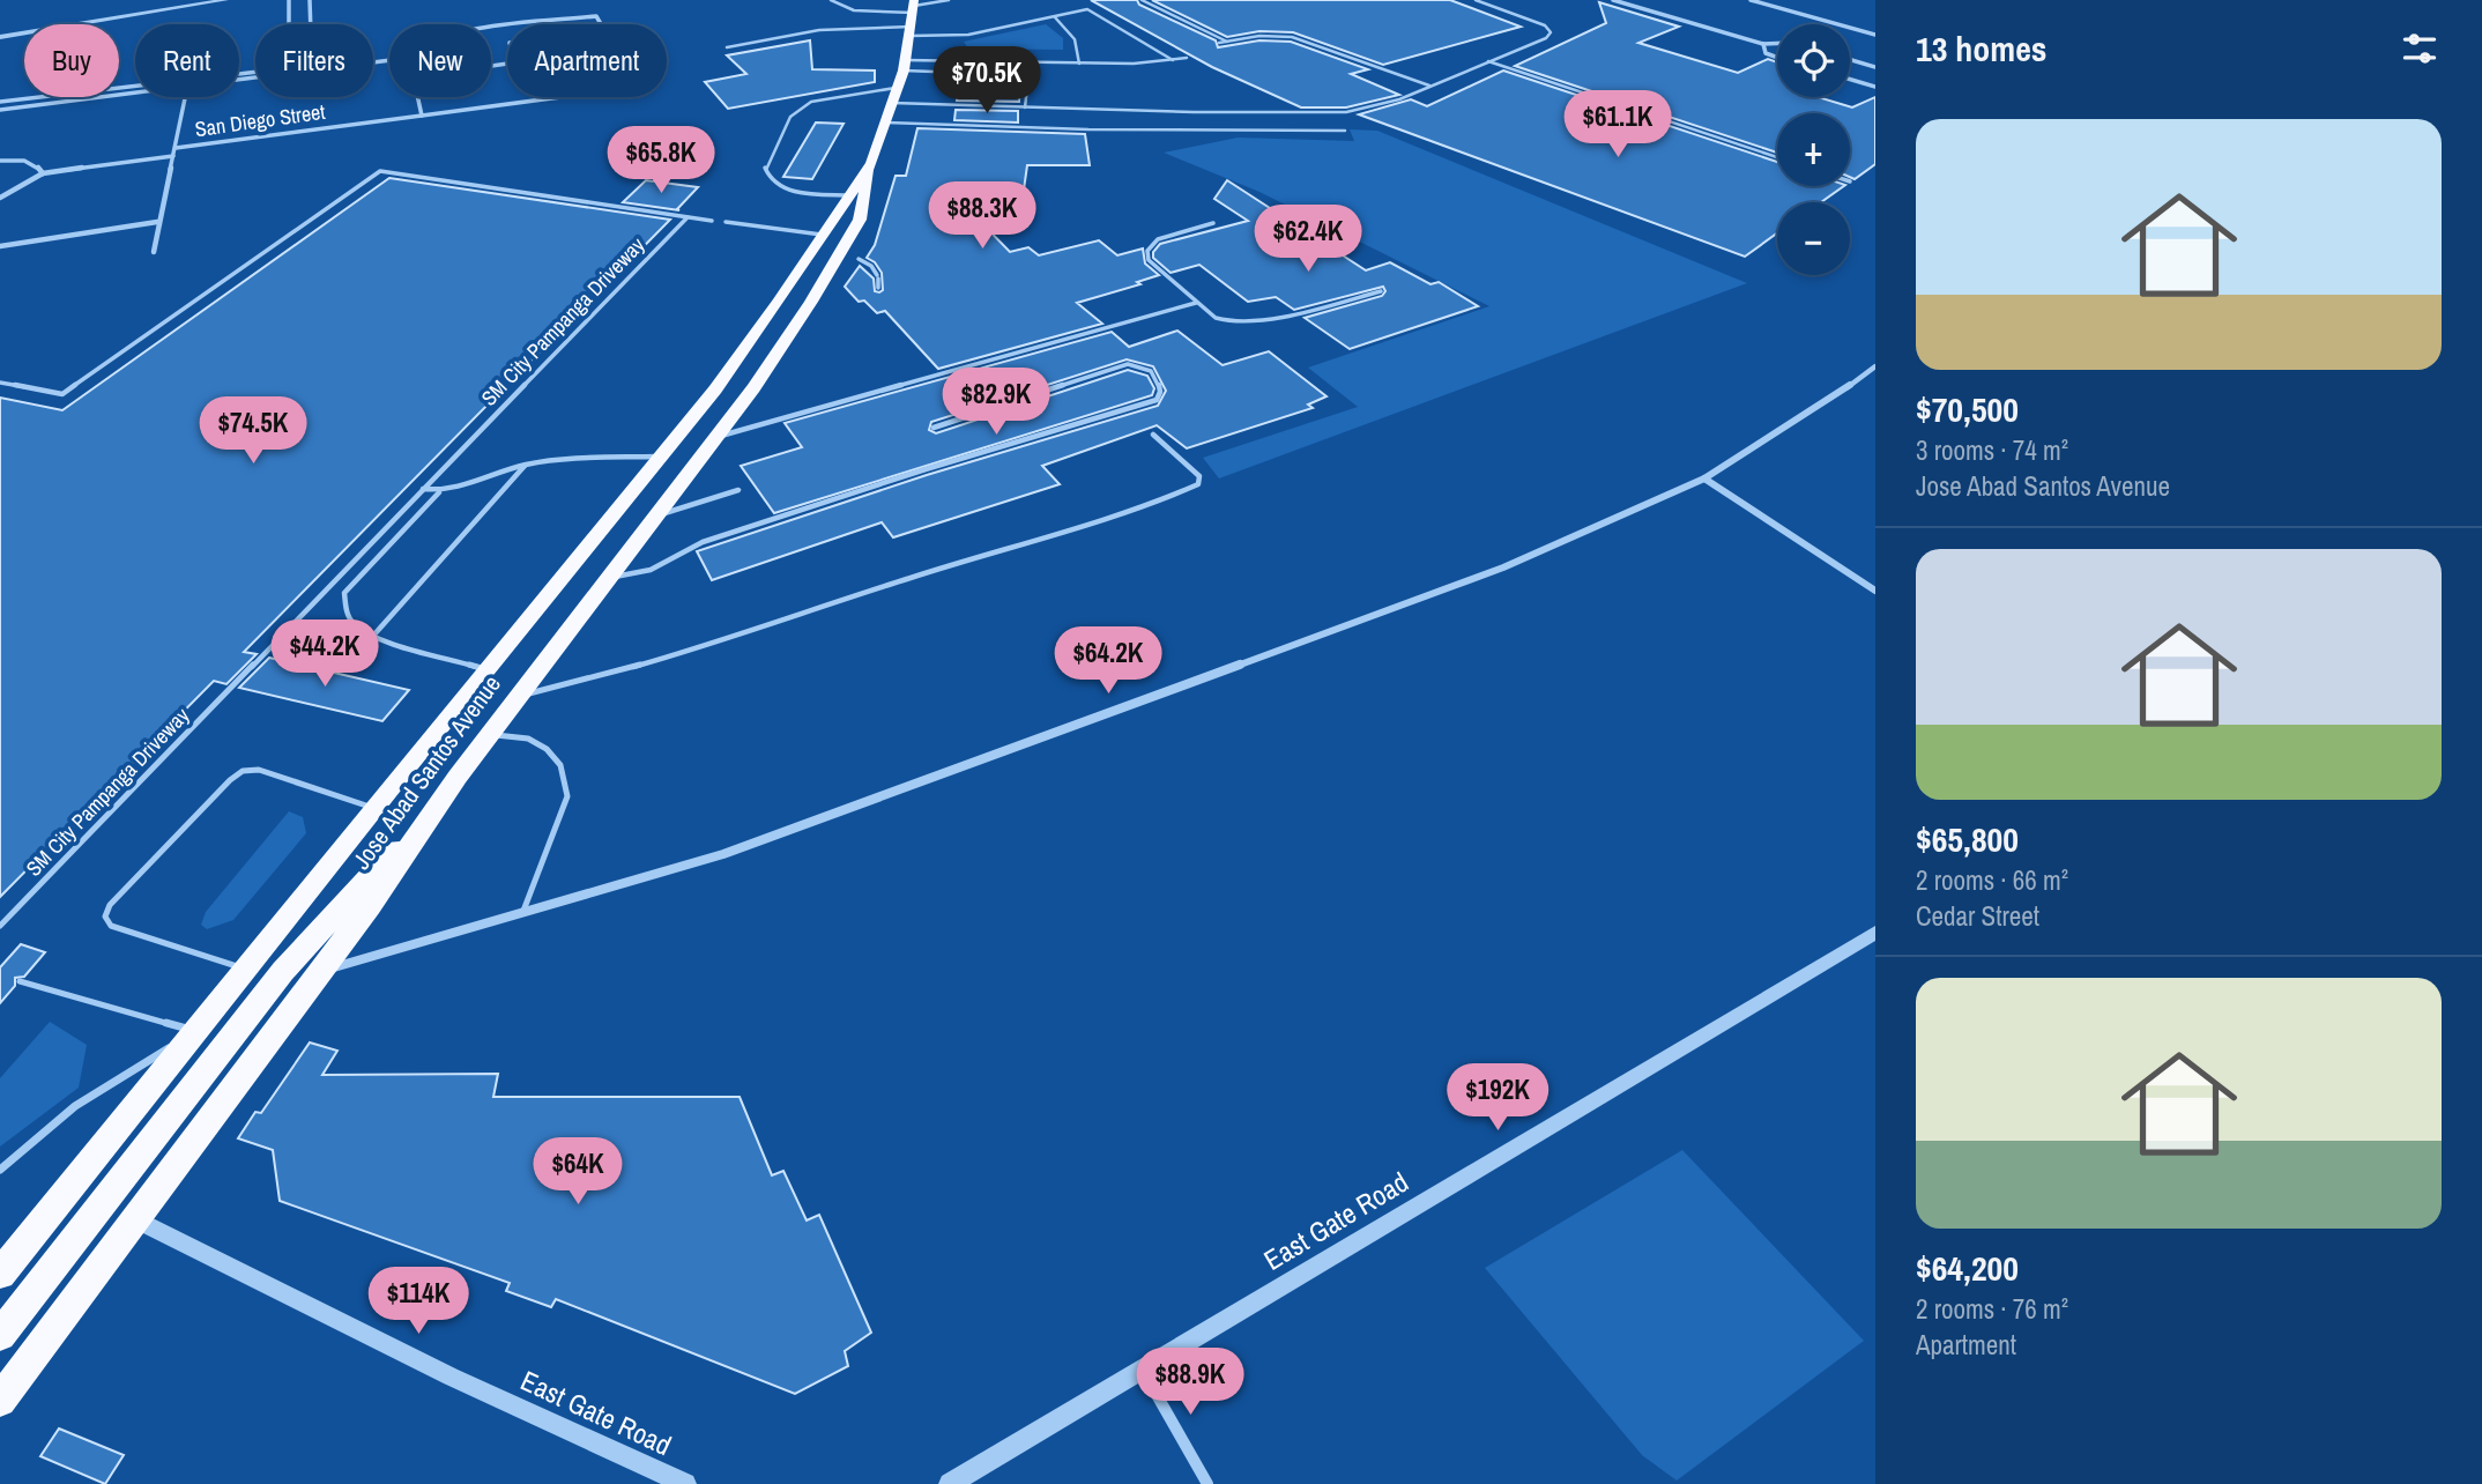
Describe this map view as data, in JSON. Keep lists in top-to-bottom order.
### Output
{
  "streets": {
    "highway": ["Jose Abad Santos Avenue"],
    "street": ["San Diego Street", "East Gate Road"],
    "lane": ["SM City Pampanga Driveway"]
  },
  "crossings": [
    ["Jose Abad Santos Avenue", "East Gate Road"]
  ],
  "page": {
    "heading": "13 homes",
    "map_buttons": ["+", "−"],
    "chip": [
      "Buy",
      "Rent",
      "Filters",
      "New",
      "Apartment"
    ],
    "price": [
      "$70.5K",
      "$61.1K",
      "$65.8K",
      "$88.3K",
      "$62.4K",
      "$82.9K",
      "$74.5K",
      "$44.2K",
      "$64.2K",
      "$192K",
      "$64K",
      "$114K",
      "$88.9K"
    ],
    "list": [
      {
        "name": "$70,500",
        "note": "3 rooms · 74 m² · Jose Abad Santos Avenue"
      },
      {
        "name": "$65,800",
        "note": "2 rooms · 66 m² · Cedar Street"
      },
      {
        "name": "$64,200",
        "note": "2 rooms · 76 m² · Apartment"
      }
    ]
  }
}
